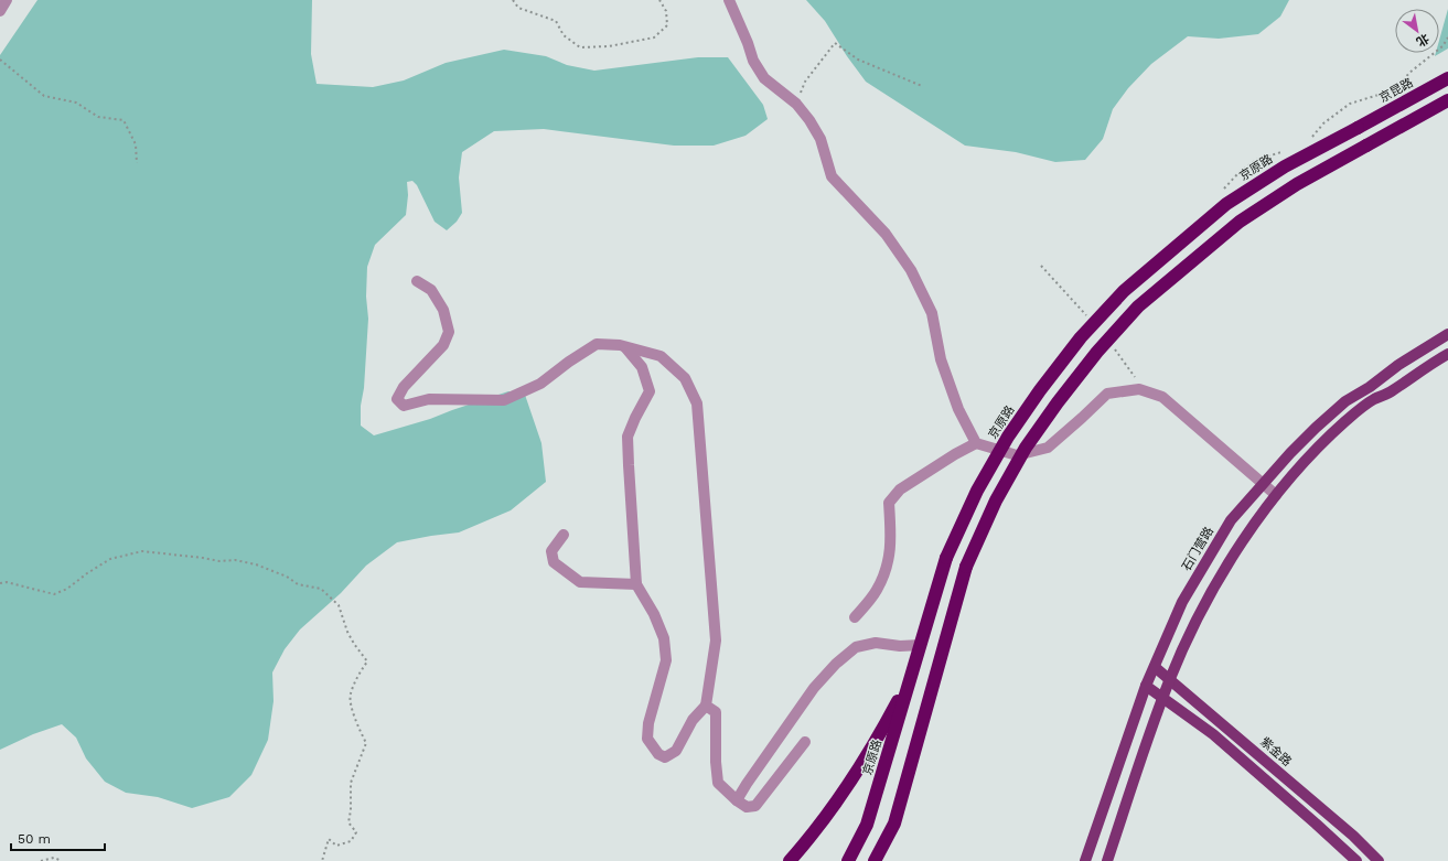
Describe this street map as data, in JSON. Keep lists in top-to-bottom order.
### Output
{
  "streets": {
    "highway": ["京昆路", "京原路"],
    "main road": ["石门营路", "紫金路"]
  },
  "crossings": [
    ["京昆路", "京原路"],
    ["石门营路", "紫金路"]
  ],
  "scale_bar": "50 m",
  "north": "bottom right"
}
